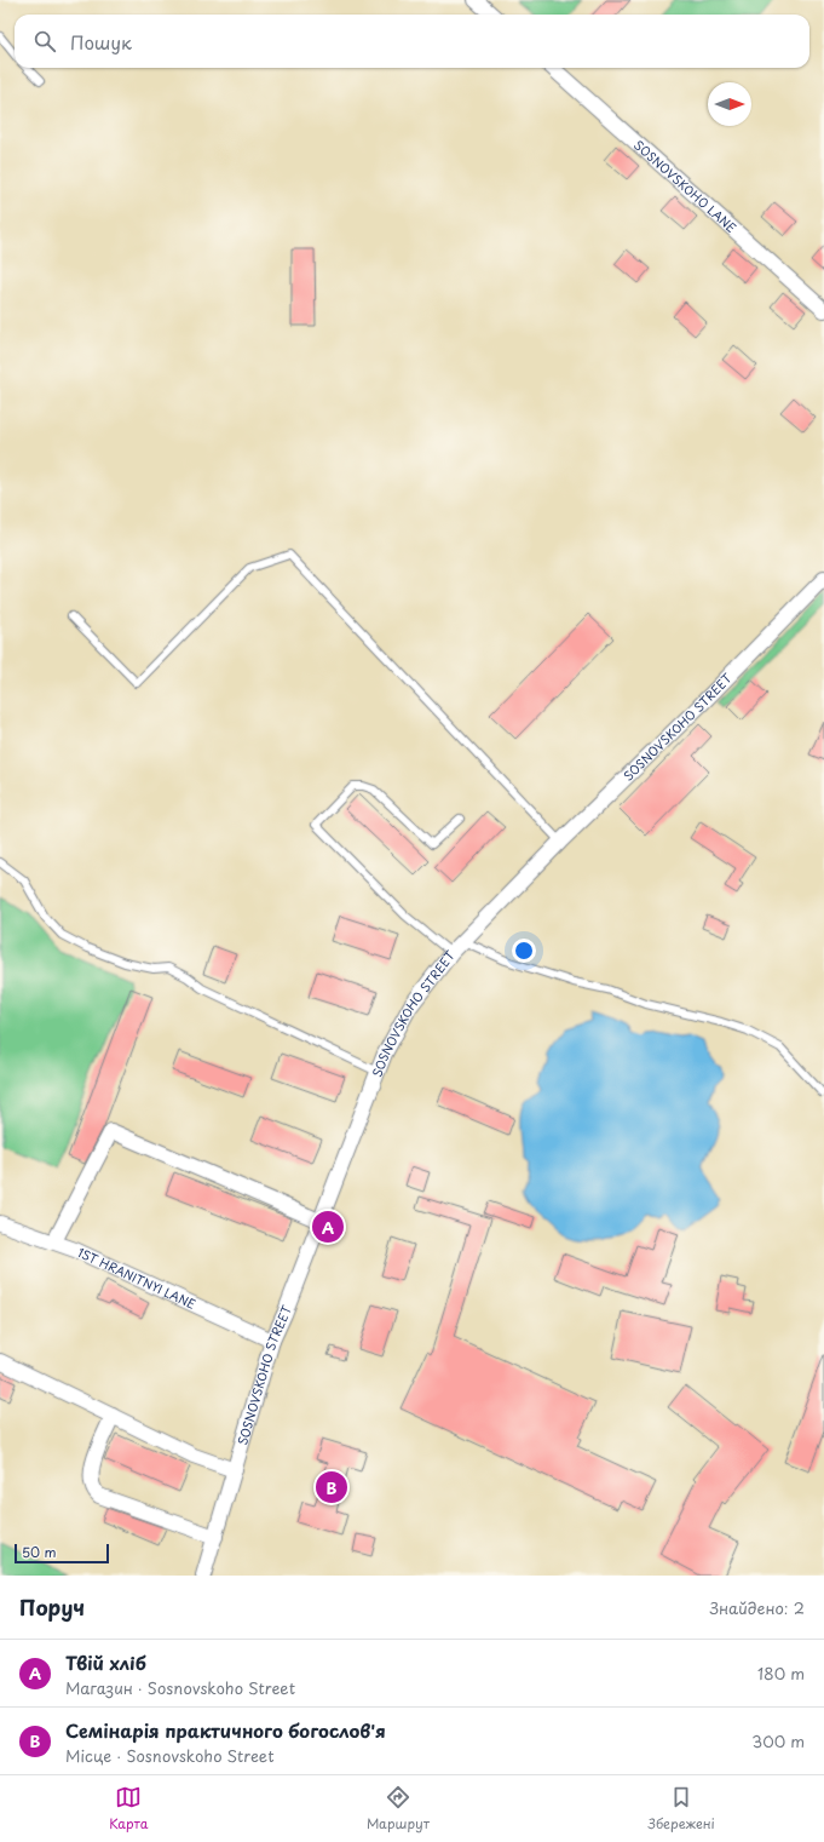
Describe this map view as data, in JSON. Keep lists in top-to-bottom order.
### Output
{
  "streets": {
    "street": ["SOSNOVSKOHO LANE", "SOSNOVSKOHO STREET", "1ST HRANITNYI LANE"]
  },
  "crossings": [
    ["SOSNOVSKOHO STREET", "1ST HRANITNYI LANE"]
  ],
  "scale_bar": "50 m",
  "north": "right",
  "page": {
    "search": "Пошук",
    "pins": ["A", "B"],
    "scale": "50 m",
    "heading": ["Поруч", "Знайдено: 2"],
    "list": [
      {
        "mark": "A",
        "name": "Твій хліб",
        "note": "Магазин · Sosnovskoho Street",
        "value": "180 m"
      },
      {
        "mark": "B",
        "name": "Семінарія практичного богослов'я",
        "note": "Місце · Sosnovskoho Street",
        "value": "300 m"
      }
    ],
    "nav": ["Карта", "Маршрут", "Збережені"]
  }
}
